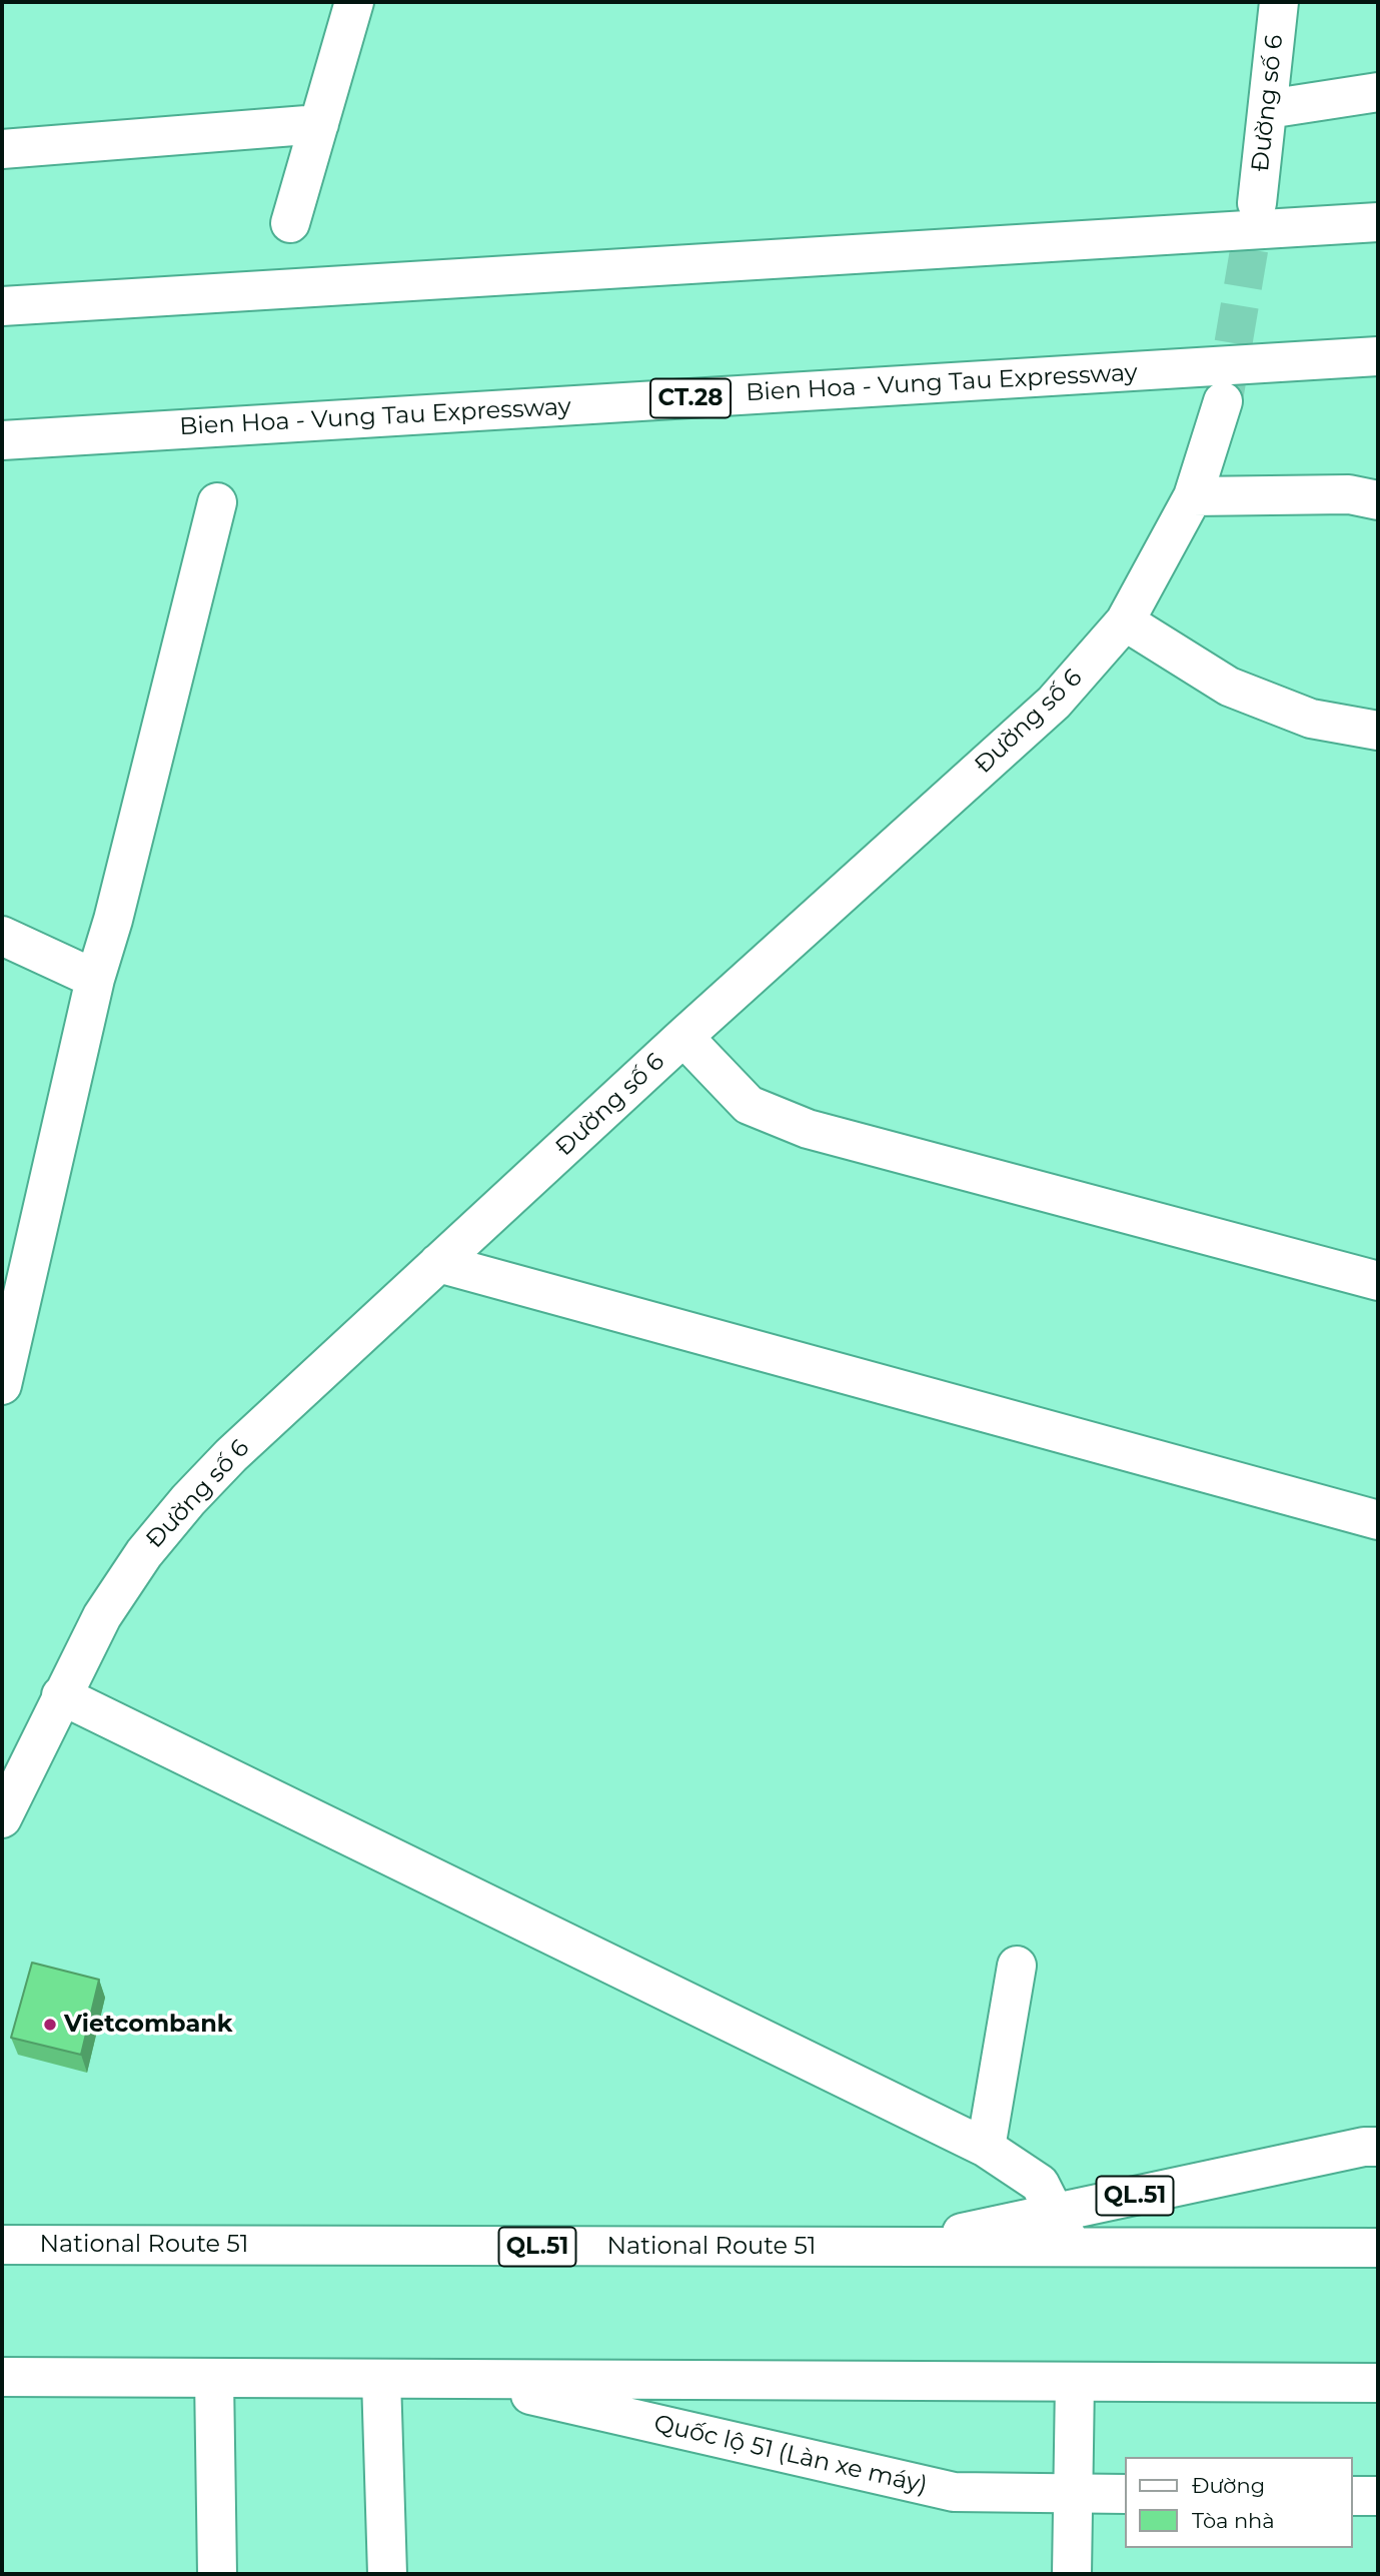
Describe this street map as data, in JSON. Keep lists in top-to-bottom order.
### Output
{
  "streets": {
    "main road": [
      "Đường số 6",
      "Bien Hoa - Vung Tau Expressway",
      "CT.28",
      "QL.51",
      "National Route 51",
      "Quốc lộ 51 (Làn xe máy)"
    ]
  },
  "crossings": [
    ["QL.51", "National Route 51"]
  ],
  "places": ["Vietcombank"],
  "legend": ["Đường", "Tòa nhà"]
}
